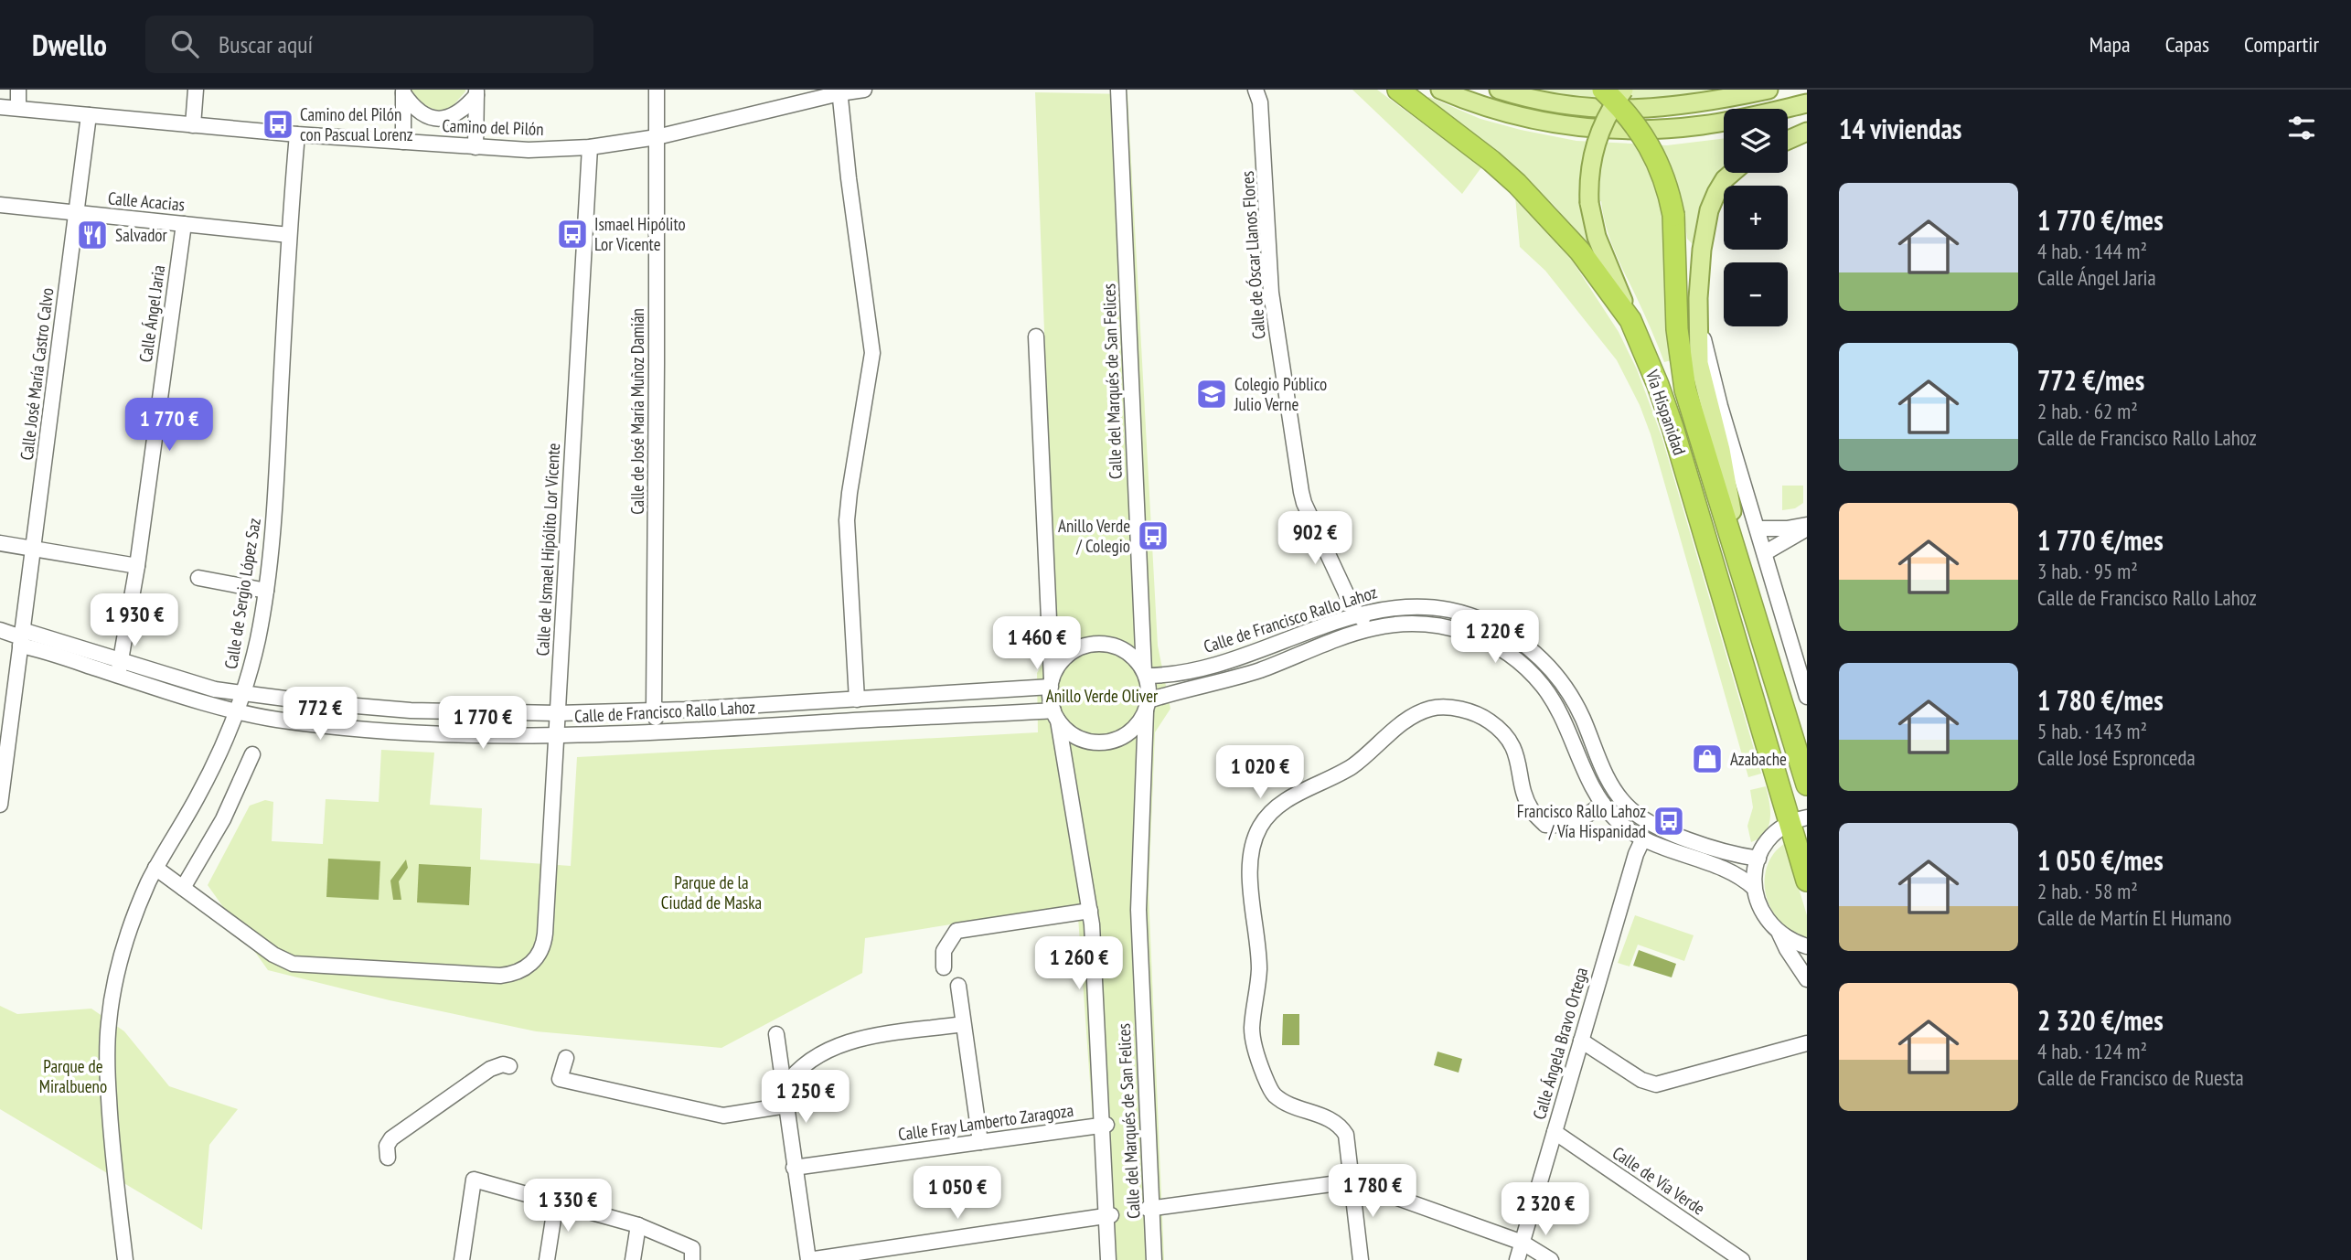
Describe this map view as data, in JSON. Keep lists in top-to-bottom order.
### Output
{
  "streets": {
    "highway": ["Vía Hispanidad"],
    "street": [
      "Camino del Pilón",
      "Calle Acacias",
      "Calle de Óscar Llanos Flores",
      "Calle Ángel Jaria",
      "Calle José María Castro Calvo",
      "Calle del Marqués de San Felices",
      "Calle de José María Muñoz Damián",
      "Calle de Ismael Hipólito Lor Vicente",
      "Calle de Sergio López Saz",
      "Calle de Francisco Rallo Lahoz",
      "Calle Ángela Bravo Ortega",
      "Calle Fray Lamberto Zaragoza",
      "Calle de Vía Verde"
    ]
  },
  "crossings": [
    ["Camino del Pilón", "Calle José María Castro Calvo"],
    ["Camino del Pilón", "Calle de José María Muñoz Damián"],
    ["Camino del Pilón", "Calle de Ismael Hipólito Lor Vicente"],
    ["Camino del Pilón", "Calle de Sergio López Saz"],
    ["Calle Acacias", "Calle Ángel Jaria"],
    ["Calle Acacias", "Calle José María Castro Calvo"],
    ["Calle Acacias", "Calle de Sergio López Saz"],
    ["Calle de Óscar Llanos Flores", "Calle de Francisco Rallo Lahoz"],
    ["Calle Ángel Jaria", "Calle de Francisco Rallo Lahoz"],
    ["Calle José María Castro Calvo", "Calle de Francisco Rallo Lahoz"],
    ["Calle del Marqués de San Felices", "Calle de Francisco Rallo Lahoz"],
    ["Calle del Marqués de San Felices", "Calle Fray Lamberto Zaragoza"],
    ["Calle de José María Muñoz Damián", "Calle de Francisco Rallo Lahoz"],
    ["Calle de Ismael Hipólito Lor Vicente", "Calle de Sergio López Saz"],
    ["Calle de Ismael Hipólito Lor Vicente", "Calle de Francisco Rallo Lahoz"],
    ["Calle de Sergio López Saz", "Calle de Francisco Rallo Lahoz"],
    ["Calle de Francisco Rallo Lahoz", "Calle Ángela Bravo Ortega"],
    ["Calle Ángela Bravo Ortega", "Calle de Vía Verde"]
  ],
  "parks": ["Anillo Verde Oliver", "Parque de la Ciudad de Maska", "Parque de Miralbueno"],
  "places": {
    "bus stop": [
      "Camino del Pilón con Pascual Lorenz",
      "Ismael Hipólito Lor Vicente",
      "Anillo Verde / Colegio",
      "Francisco Rallo Lahoz / Vía Hispanidad"
    ],
    "restaurant": ["Salvador"],
    "school or university": ["Colegio Público Julio Verne"],
    "shop": ["Azabache"]
  },
  "page": {
    "header": "Dwello",
    "search": "Buscar aquí",
    "nav": ["Mapa", "Capas", "Compartir"],
    "heading": "14 viviendas",
    "map_buttons": ["+", "−"],
    "list": [
      {
        "name": "1 770 €/mes",
        "note": "4 hab. · 144 m² · Calle Ángel Jaria"
      },
      {
        "name": "772 €/mes",
        "note": "2 hab. · 62 m² · Calle de Francisco Rallo Lahoz"
      },
      {
        "name": "1 770 €/mes",
        "note": "3 hab. · 95 m² · Calle de Francisco Rallo Lahoz"
      },
      {
        "name": "1 780 €/mes",
        "note": "5 hab. · 143 m² · Calle José Espronceda"
      },
      {
        "name": "1 050 €/mes",
        "note": "2 hab. · 58 m² · Calle de Martín El Humano"
      },
      {
        "name": "2 320 €/mes",
        "note": "4 hab. · 124 m² · Calle de Francisco de Ruesta"
      }
    ],
    "price": [
      "1 770 €",
      "902 €",
      "1 930 €",
      "1 220 €",
      "1 460 €",
      "772 €",
      "1 770 €",
      "1 020 €",
      "1 260 €",
      "1 250 €",
      "1 780 €",
      "1 050 €",
      "1 330 €",
      "2 320 €"
    ]
  }
}
